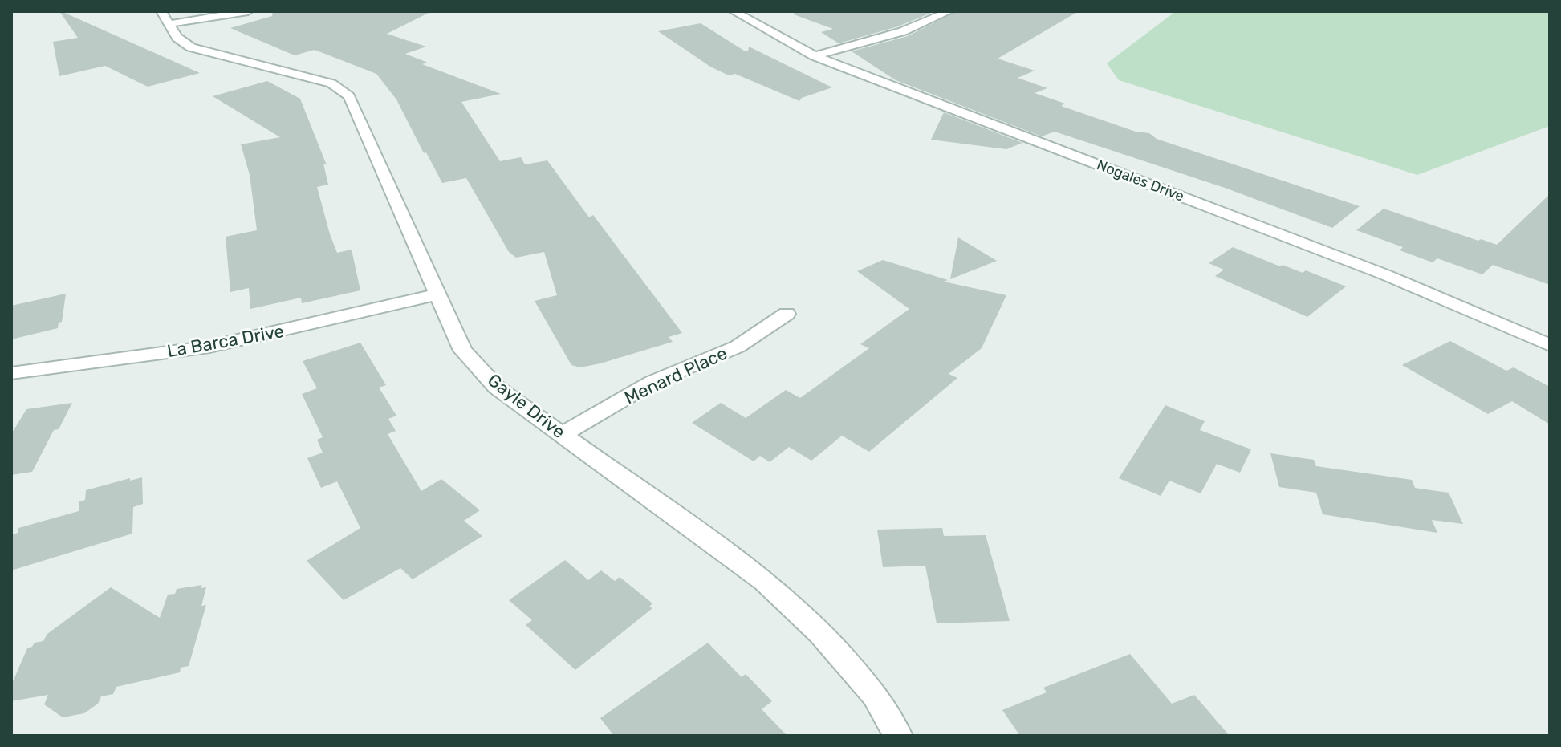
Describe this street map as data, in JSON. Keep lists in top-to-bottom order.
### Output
{
  "streets": {
    "street": [
      "Nogales Drive",
      "La Barca Drive",
      "Menard Place",
      "Gayle Drive"
    ]
  },
  "crossings": [
    ["La Barca Drive", "Gayle Drive"],
    ["Menard Place", "Gayle Drive"]
  ]
}
